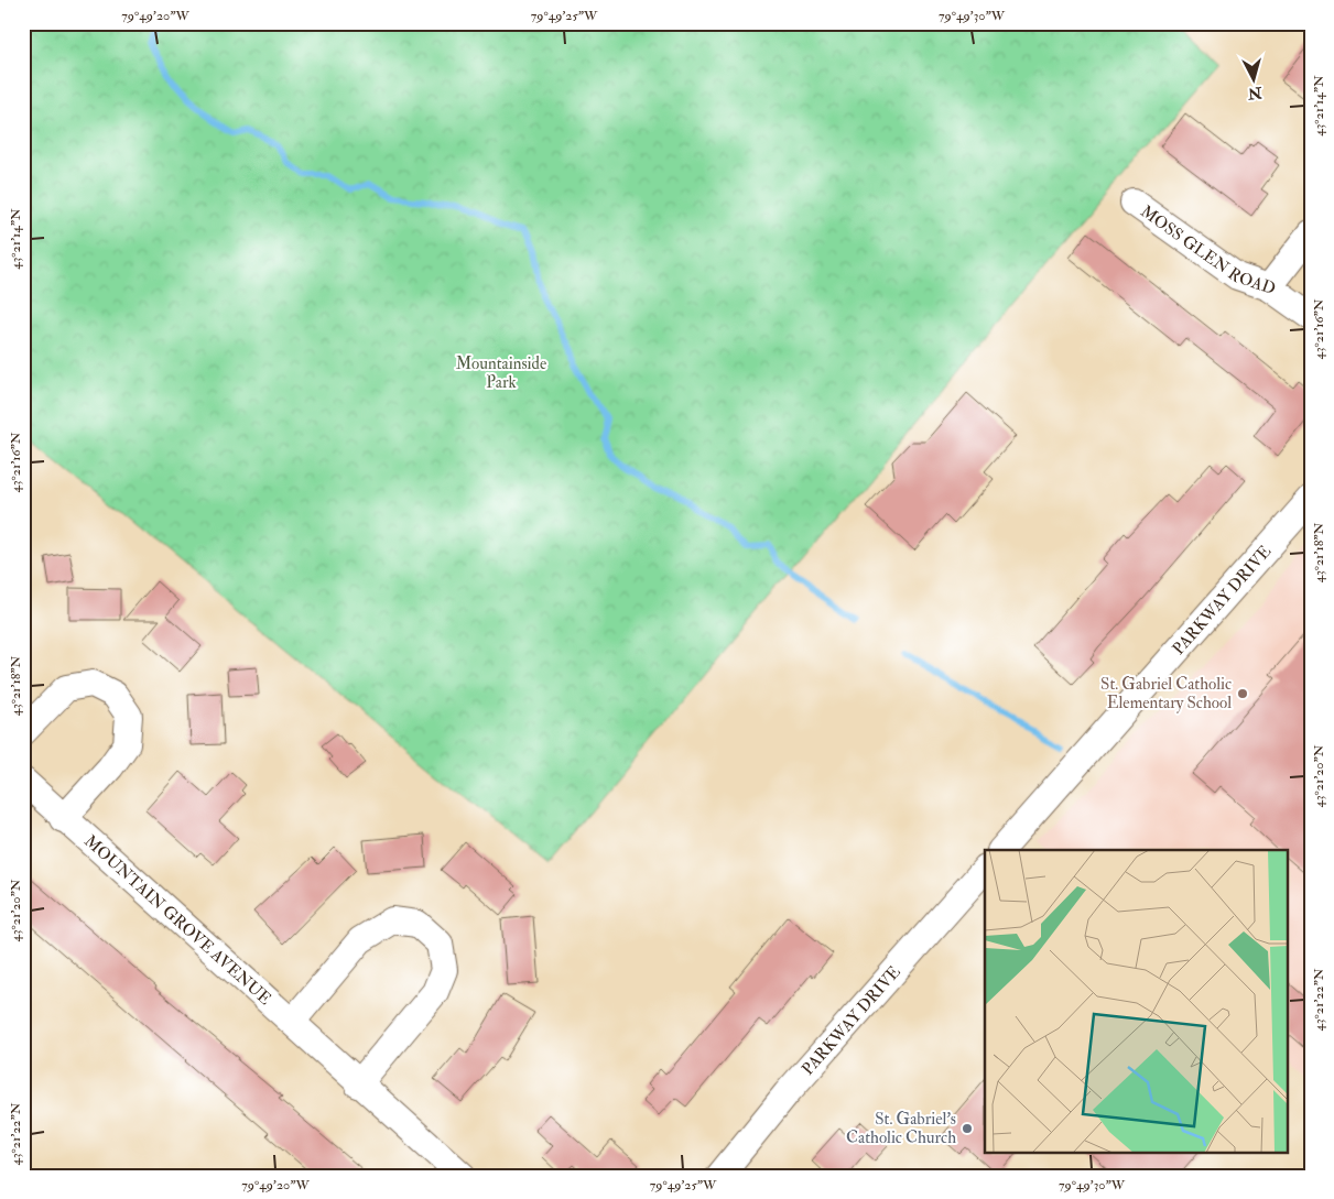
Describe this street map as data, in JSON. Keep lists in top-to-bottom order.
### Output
{
  "streets": {
    "street": ["MOSS GLEN ROAD", "PARKWAY DRIVE", "MOUNTAIN GROVE AVENUE"]
  },
  "parks": ["Mountainside Park"],
  "places": ["St. Gabriel Catholic Elementary School", "St. Gabriel's Catholic Church"],
  "north": "bottom",
  "coordinates": [
    "79°49'20\"W",
    "79°49'25\"W",
    "79°49'30\"W",
    "43°21'14\"N",
    "43°21'16\"N",
    "43°21'18\"N",
    "43°21'20\"N",
    "43°21'22\"N"
  ]
}
